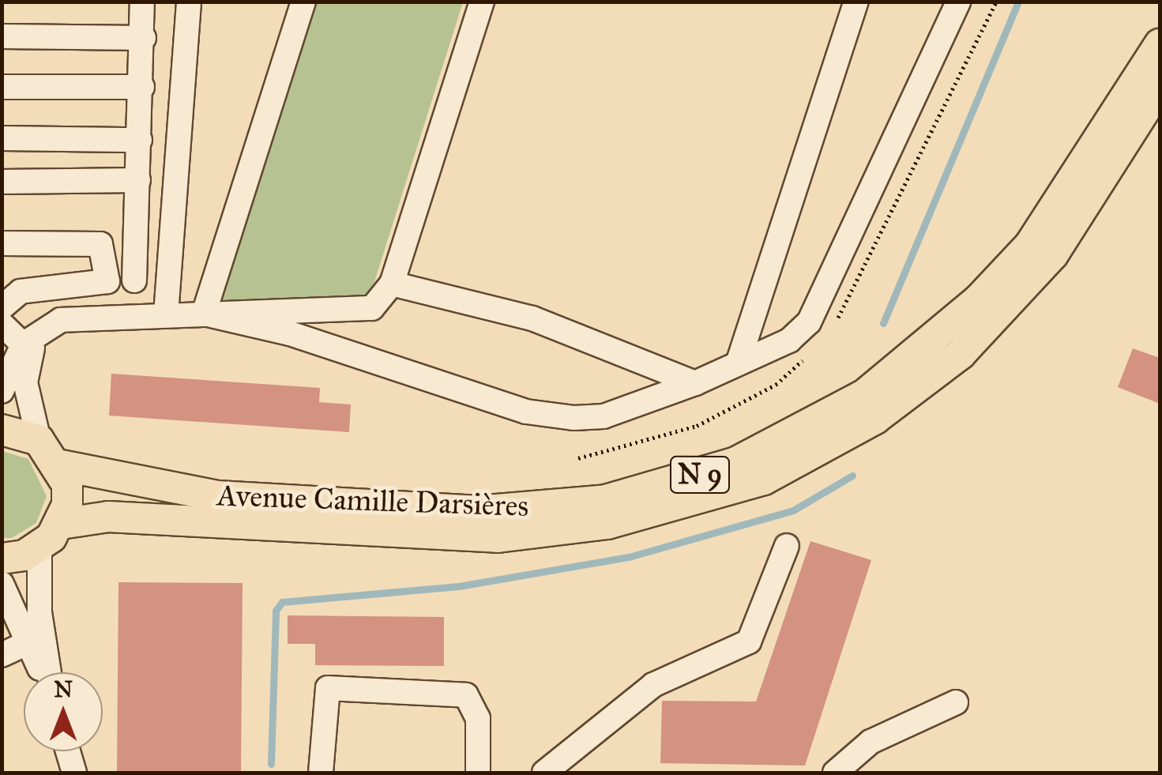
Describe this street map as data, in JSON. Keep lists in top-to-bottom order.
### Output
{
  "streets": {
    "main road": ["N 9", "Avenue Camille Darsières"]
  },
  "north": "top"
}
